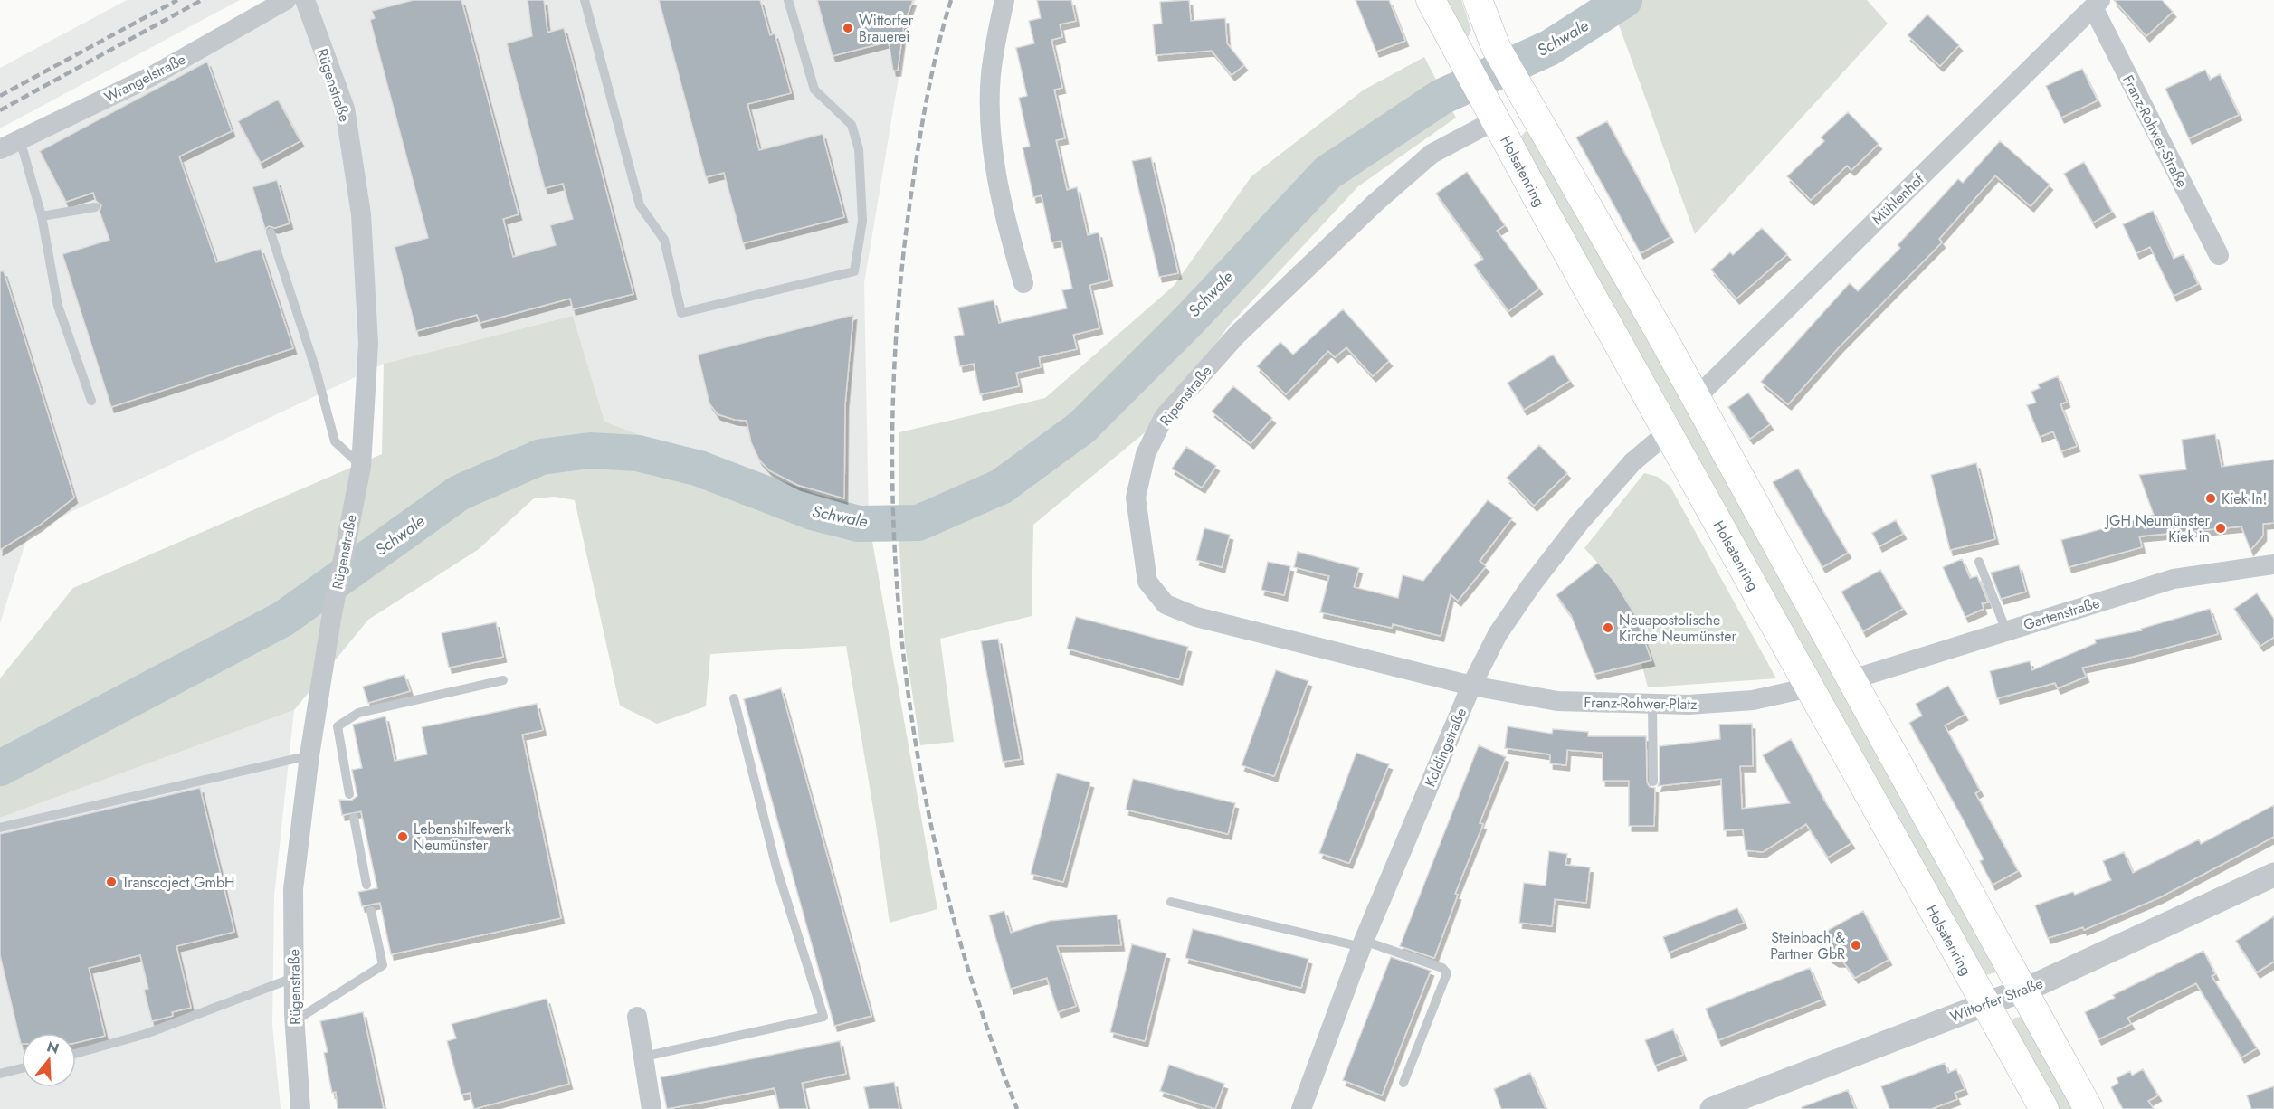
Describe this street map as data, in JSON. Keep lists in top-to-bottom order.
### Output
{
  "streets": {
    "main road": ["Holsatenring"],
    "street": [
      "Wrangelstraße",
      "Rügenstraße",
      "Franz-Rohwer-Straße",
      "Mühlenhof",
      "Ripenstraße",
      "Gartenstraße",
      "Franz-Rohwer-Platz",
      "Koldingstraße",
      "Wittorfer Straße"
    ]
  },
  "crossings": [
    ["Franz-Rohwer-Straße", "Mühlenhof"],
    ["Holsatenring", "Ripenstraße"],
    ["Holsatenring", "Franz-Rohwer-Platz"],
    ["Holsatenring", "Koldingstraße"],
    ["Holsatenring", "Wittorfer Straße"],
    ["Ripenstraße", "Franz-Rohwer-Platz"],
    ["Ripenstraße", "Koldingstraße"],
    ["Franz-Rohwer-Platz", "Koldingstraße"]
  ],
  "water": ["Schwale"],
  "places": [
    "Wittorfer Brauerei",
    "Kiek In!",
    "JGH Neumünster Kiek in",
    "Neuapostolische Kirche Neumünster",
    "Lebenshilfewerk Neumünster",
    "Transcoject GmbH",
    "Steinbach & Partner GbR"
  ],
  "north": "top"
}
